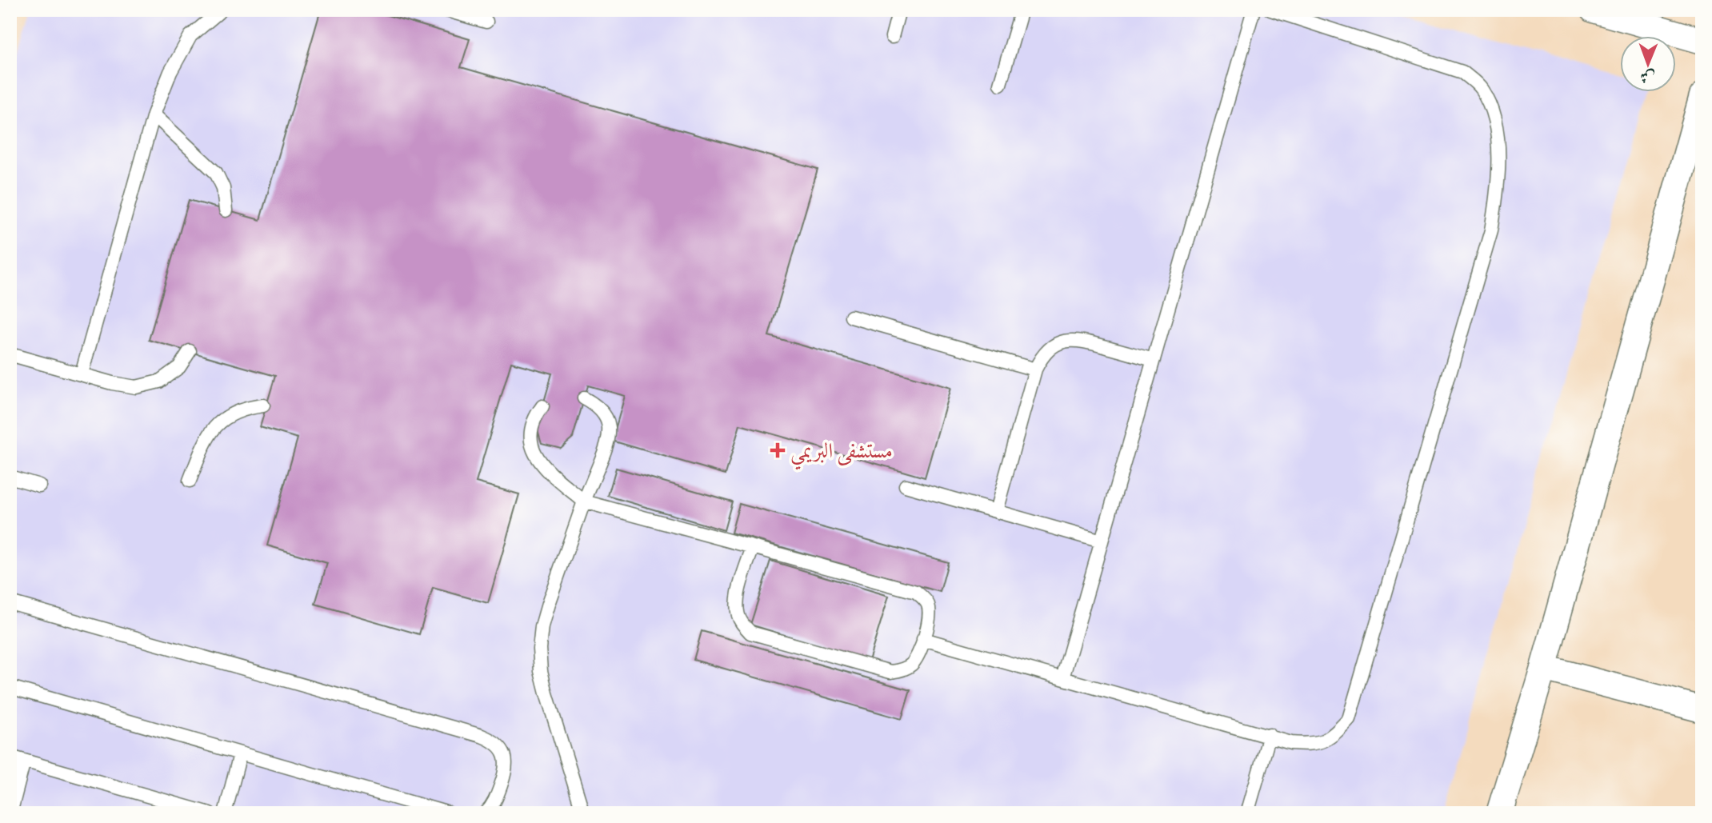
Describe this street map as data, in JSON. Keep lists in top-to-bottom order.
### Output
{
  "places": {
    "health": ["مستشفى البريمي"]
  },
  "north": "bottom"
}
